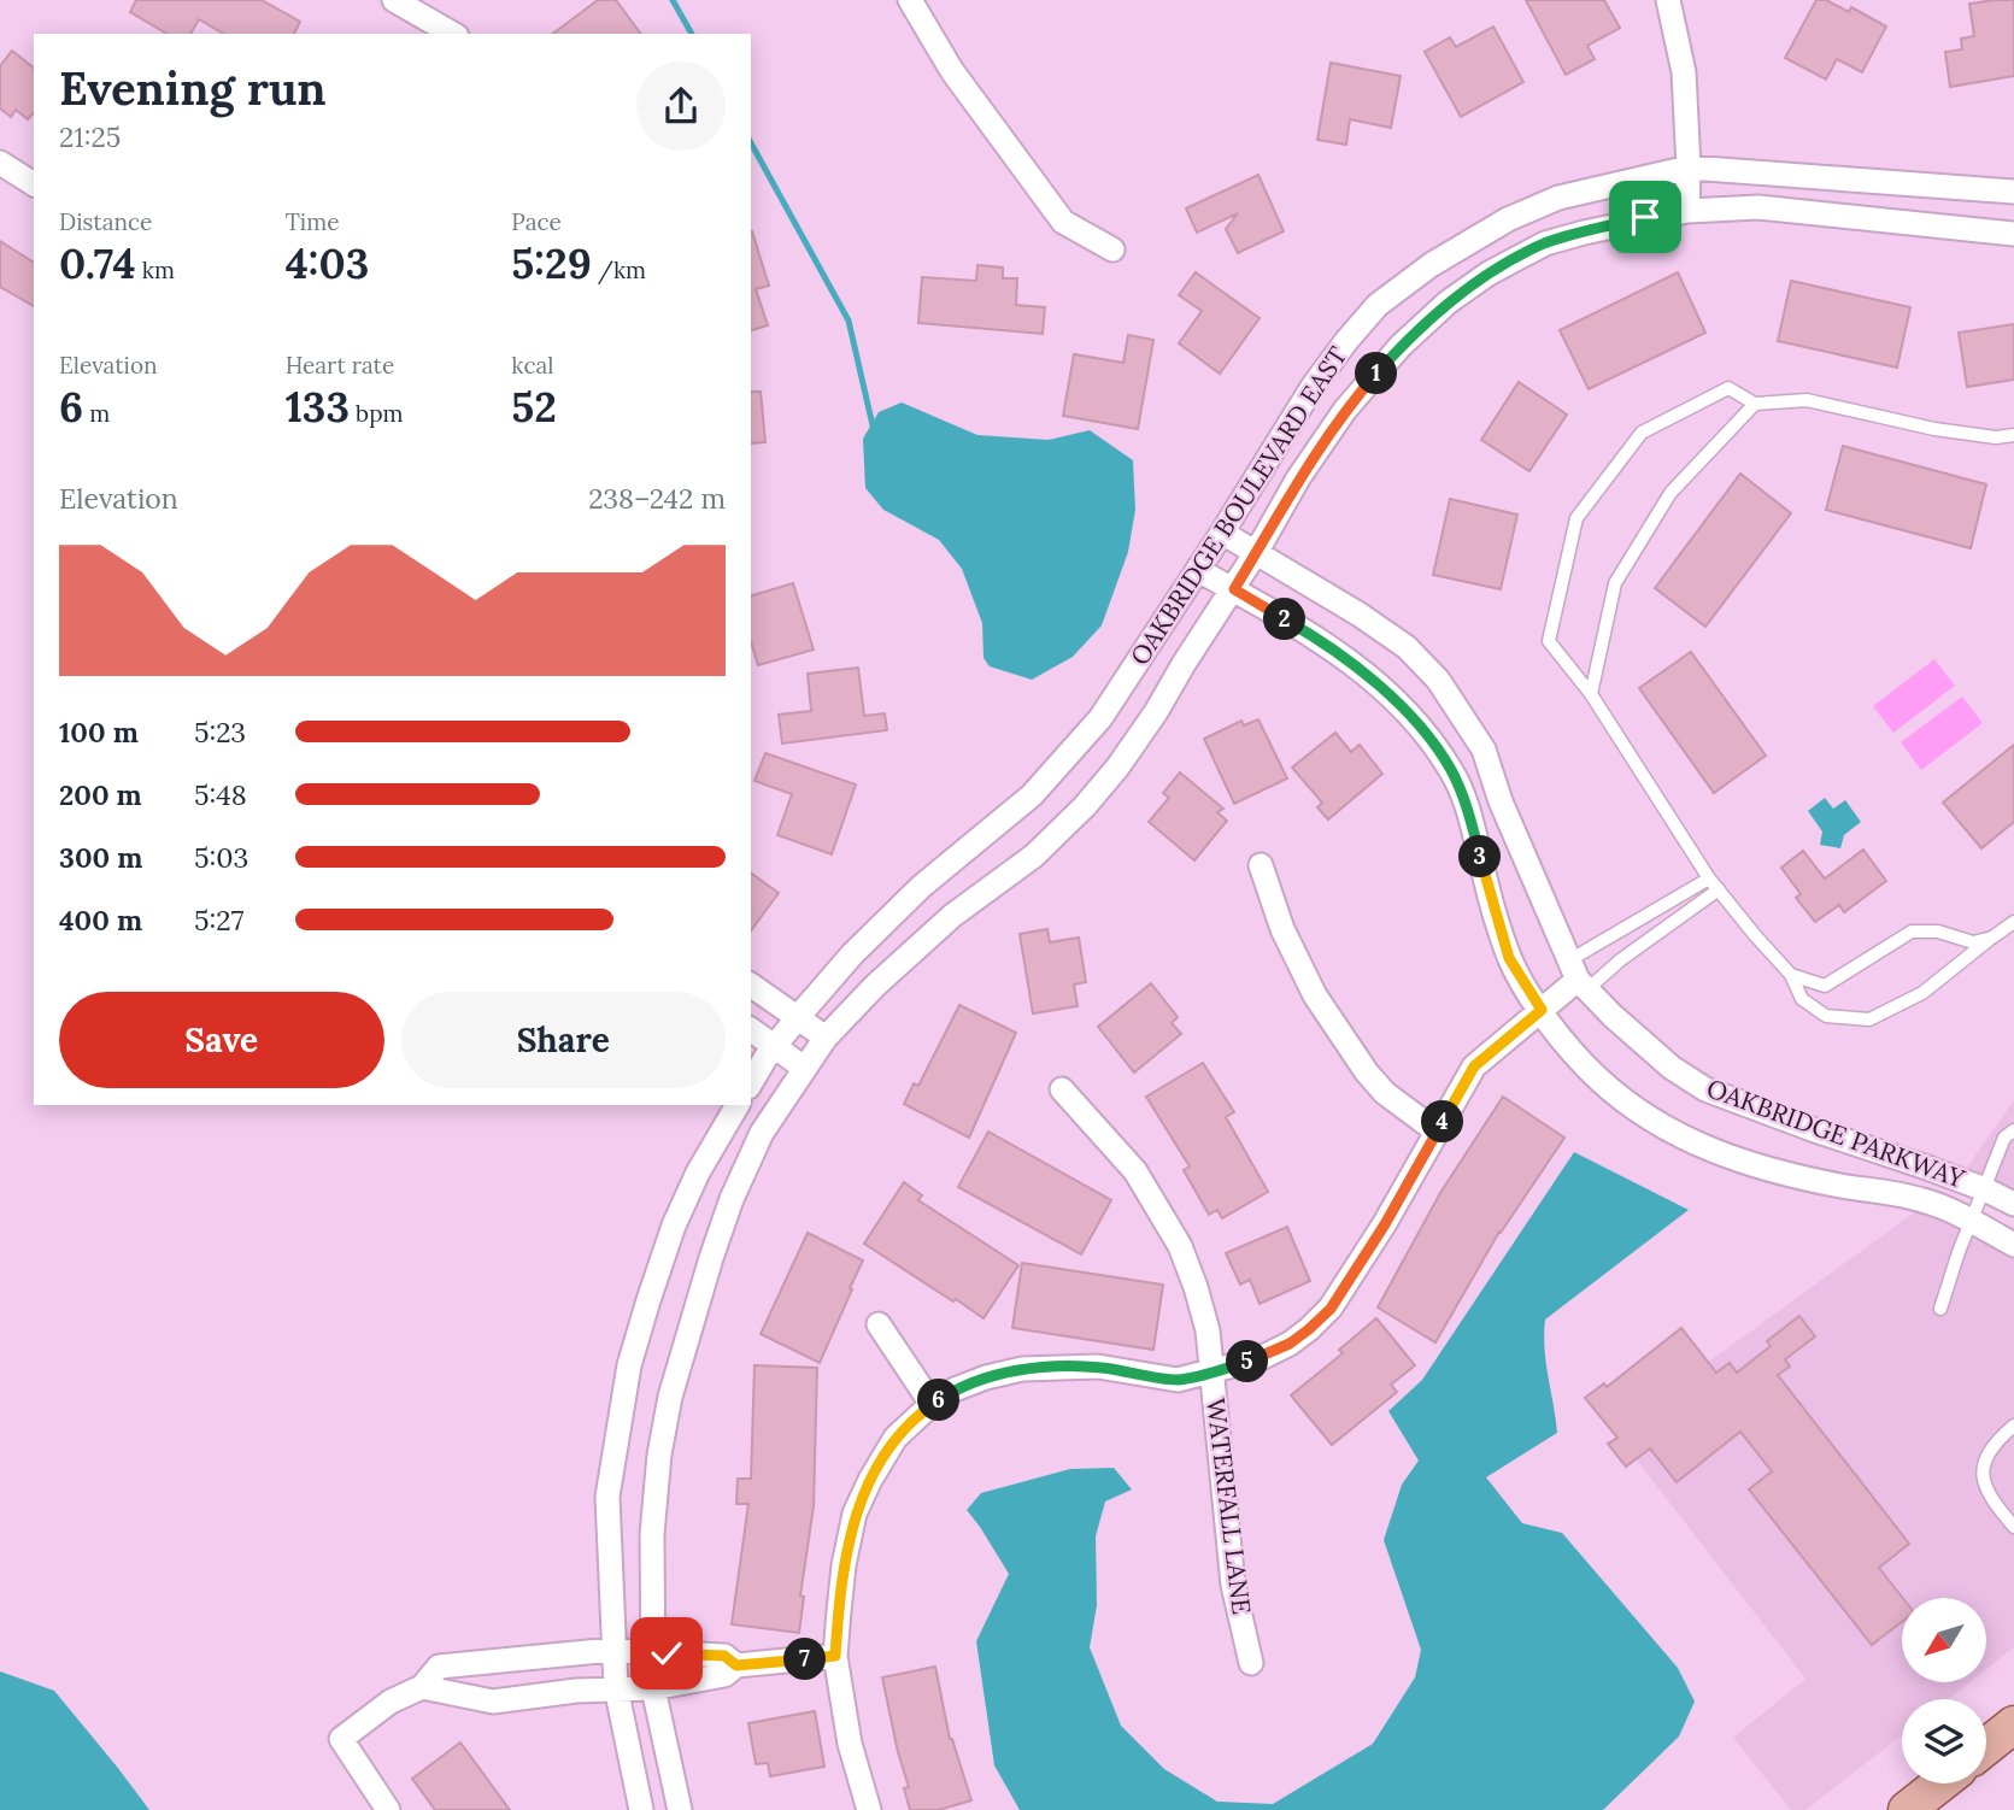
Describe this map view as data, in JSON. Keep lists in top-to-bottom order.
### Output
{
  "streets": {
    "street": ["OAKBRIDGE BOULEVARD EAST", "OAKBRIDGE PARKWAY", "WATERFALL LANE"]
  },
  "crossings": [
    ["OAKBRIDGE BOULEVARD EAST", "OAKBRIDGE PARKWAY"]
  ],
  "north": "bottom left",
  "page": {
    "heading": ["Evening run", "21:25"],
    "stats": [
      ["Distance", "0.74 km"],
      ["Time", "4:03"],
      ["Pace", "5:29 /km"],
      ["Elevation", "6 m"],
      ["Heart rate", "133 bpm"],
      ["kcal", "52"]
    ],
    "pins": [
      "1",
      "2",
      "3",
      "4",
      "5",
      "6",
      "7"
    ],
    "chart": ["Elevation", "238–242 m"],
    "list": [
      {
        "name": "100 m",
        "note": "5:23"
      },
      {
        "name": "200 m",
        "note": "5:48"
      },
      {
        "name": "300 m",
        "note": "5:03"
      },
      {
        "name": "400 m",
        "note": "5:27"
      }
    ],
    "buttons": ["Save", "Share"]
  }
}
